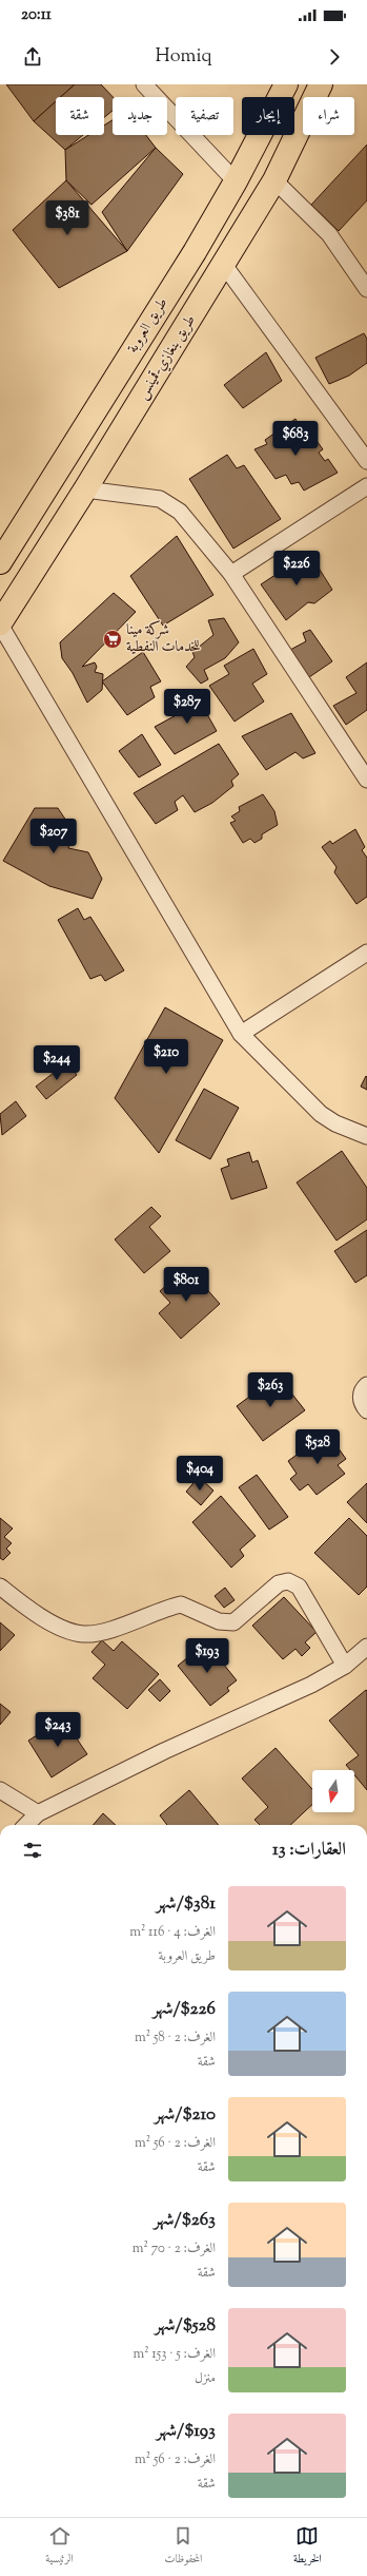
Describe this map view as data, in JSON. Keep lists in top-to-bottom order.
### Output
{
  "streets": {
    "main road": ["طريق العروبة", "طريق بنغازي-قمينس"]
  },
  "places": {
    "supermarket": ["شركة مينا للخدمات النفطية"]
  },
  "north": "bottom",
  "page": {
    "status": "20:11",
    "header": "Homiq",
    "chip": [
      "شراء",
      "إيجار",
      "تصفية",
      "جديد",
      "شقة"
    ],
    "price": [
      "$381",
      "$683",
      "$226",
      "$287",
      "$207",
      "$210",
      "$244",
      "$801",
      "$263",
      "$528",
      "$404",
      "$193",
      "$243"
    ],
    "heading": "العقارات: 13",
    "list": [
      {
        "name": "$381/شهر",
        "note": "الغرف: 4 · 116 m² · طريق العروبة"
      },
      {
        "name": "$226/شهر",
        "note": "الغرف: 2 · 58 m² · شقة"
      },
      {
        "name": "$210/شهر",
        "note": "الغرف: 2 · 56 m² · شقة"
      },
      {
        "name": "$263/شهر",
        "note": "الغرف: 2 · 70 m² · شقة"
      },
      {
        "name": "$528/شهر",
        "note": "الغرف: 5 · 153 m² · منزل"
      },
      {
        "name": "$193/شهر",
        "note": "الغرف: 2 · 56 m² · شقة"
      }
    ],
    "tabs": ["الخريطة", "المحفوظات", "الرئيسية"]
  }
}
